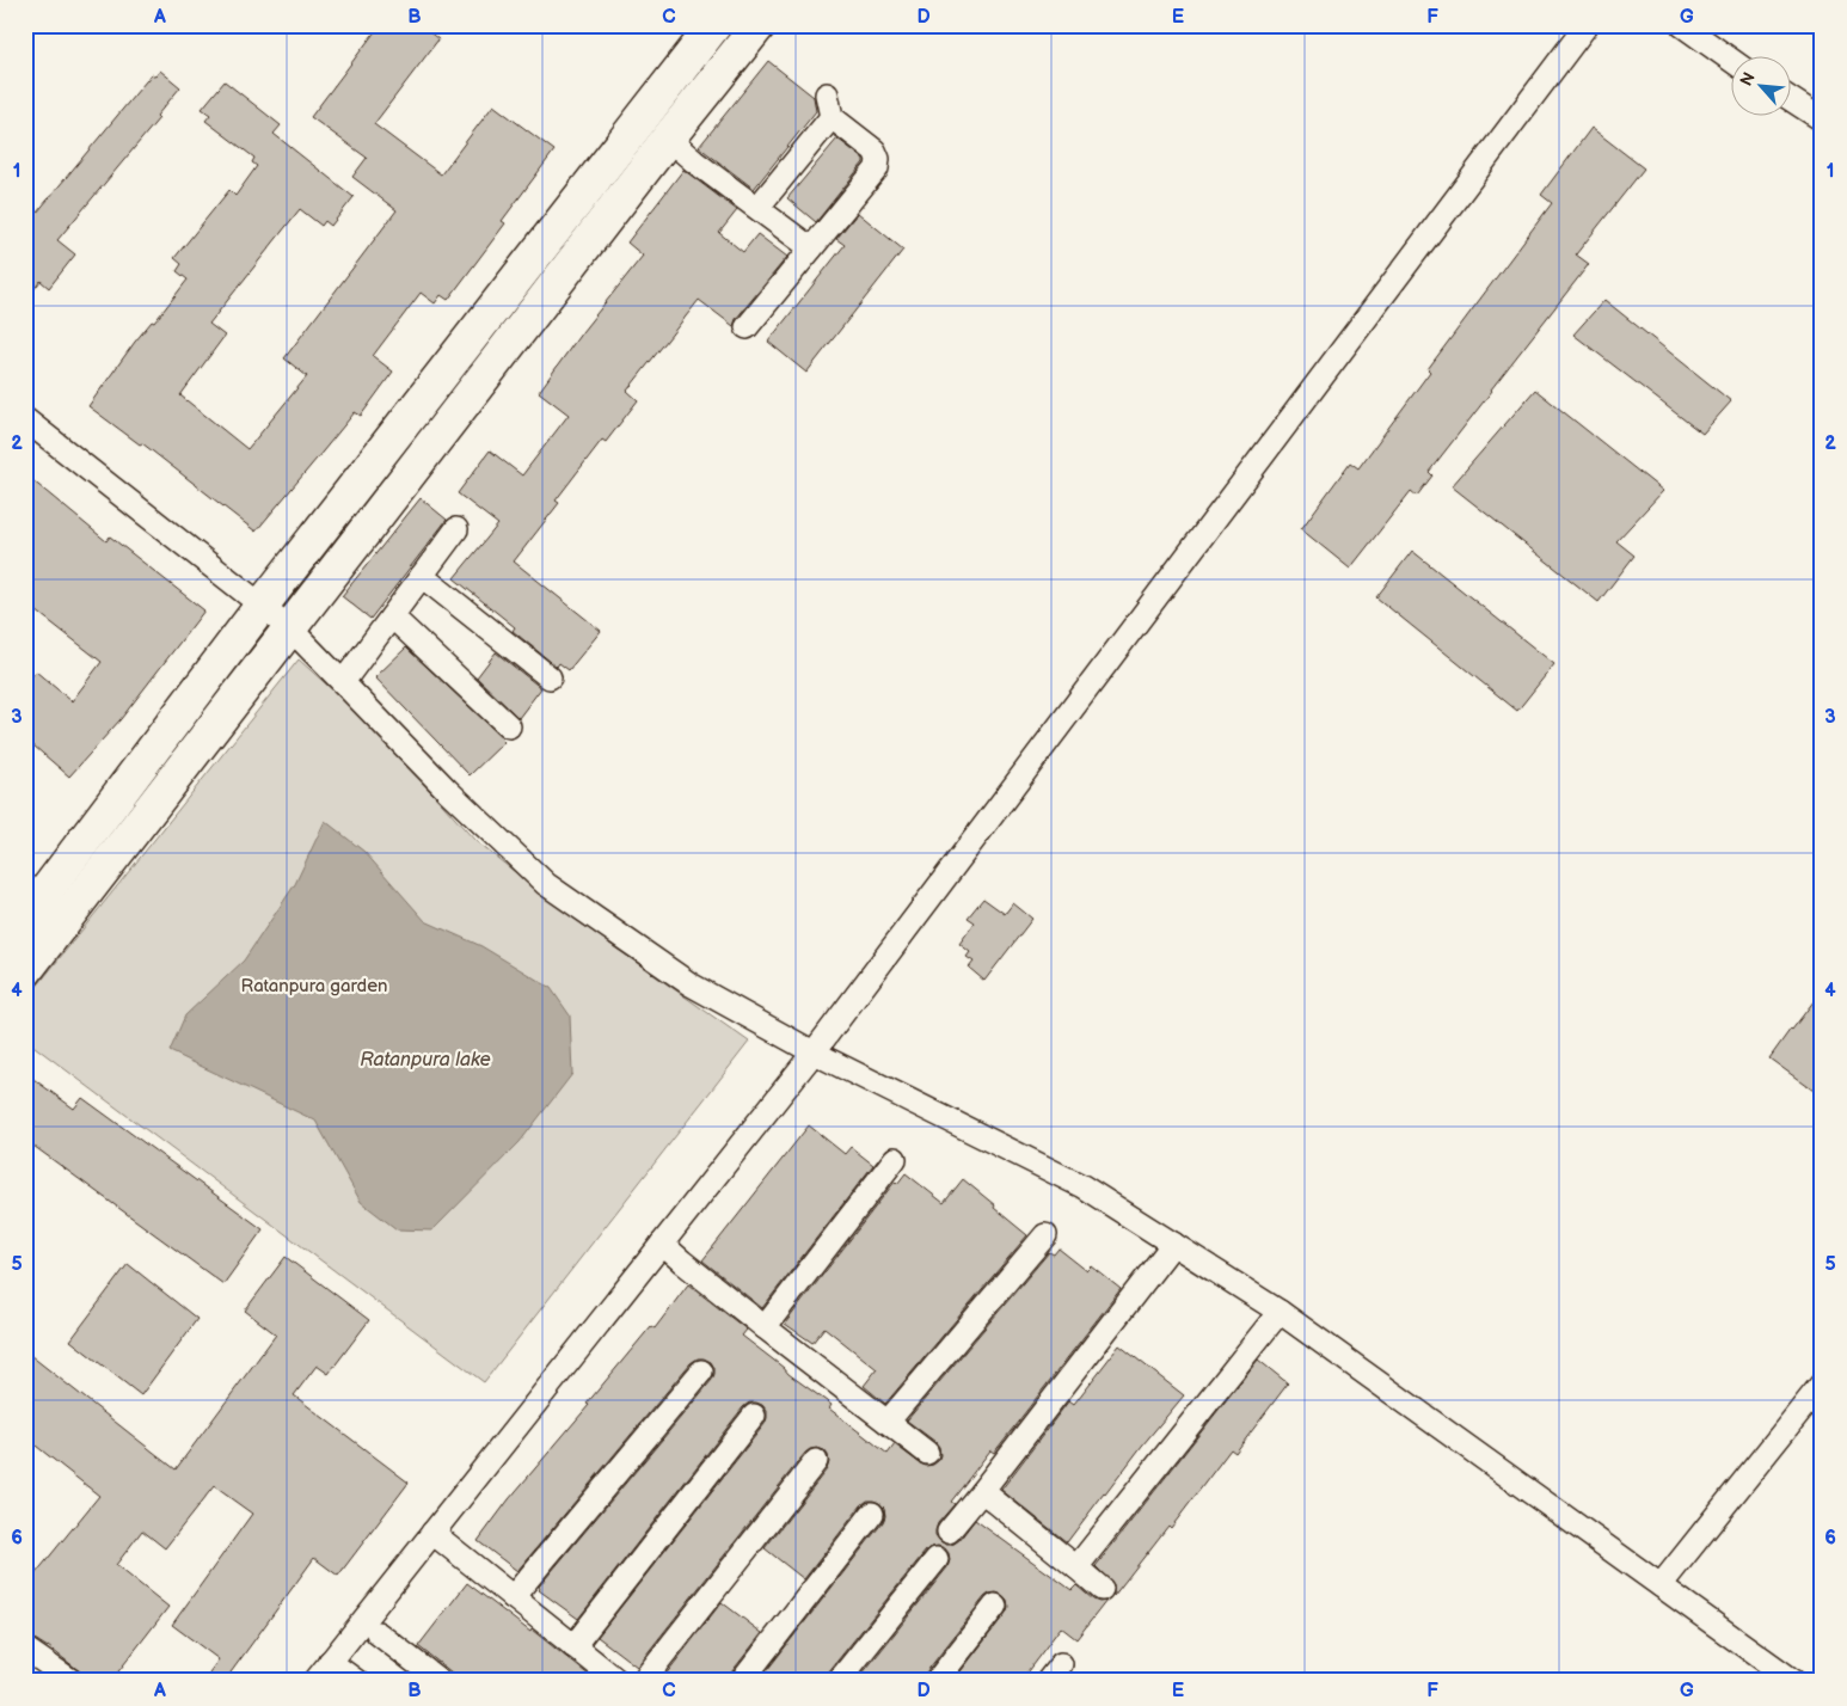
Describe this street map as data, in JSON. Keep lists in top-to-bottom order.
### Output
{
  "water": ["Ratanpura lake"],
  "parks": ["Ratanpura garden"],
  "north": "top left",
  "grid": {
    "columns": [
      "A",
      "B",
      "C",
      "D",
      "E",
      "F",
      "G"
    ],
    "rows": [
      "1",
      "2",
      "3",
      "4",
      "5",
      "6"
    ]
  }
}
